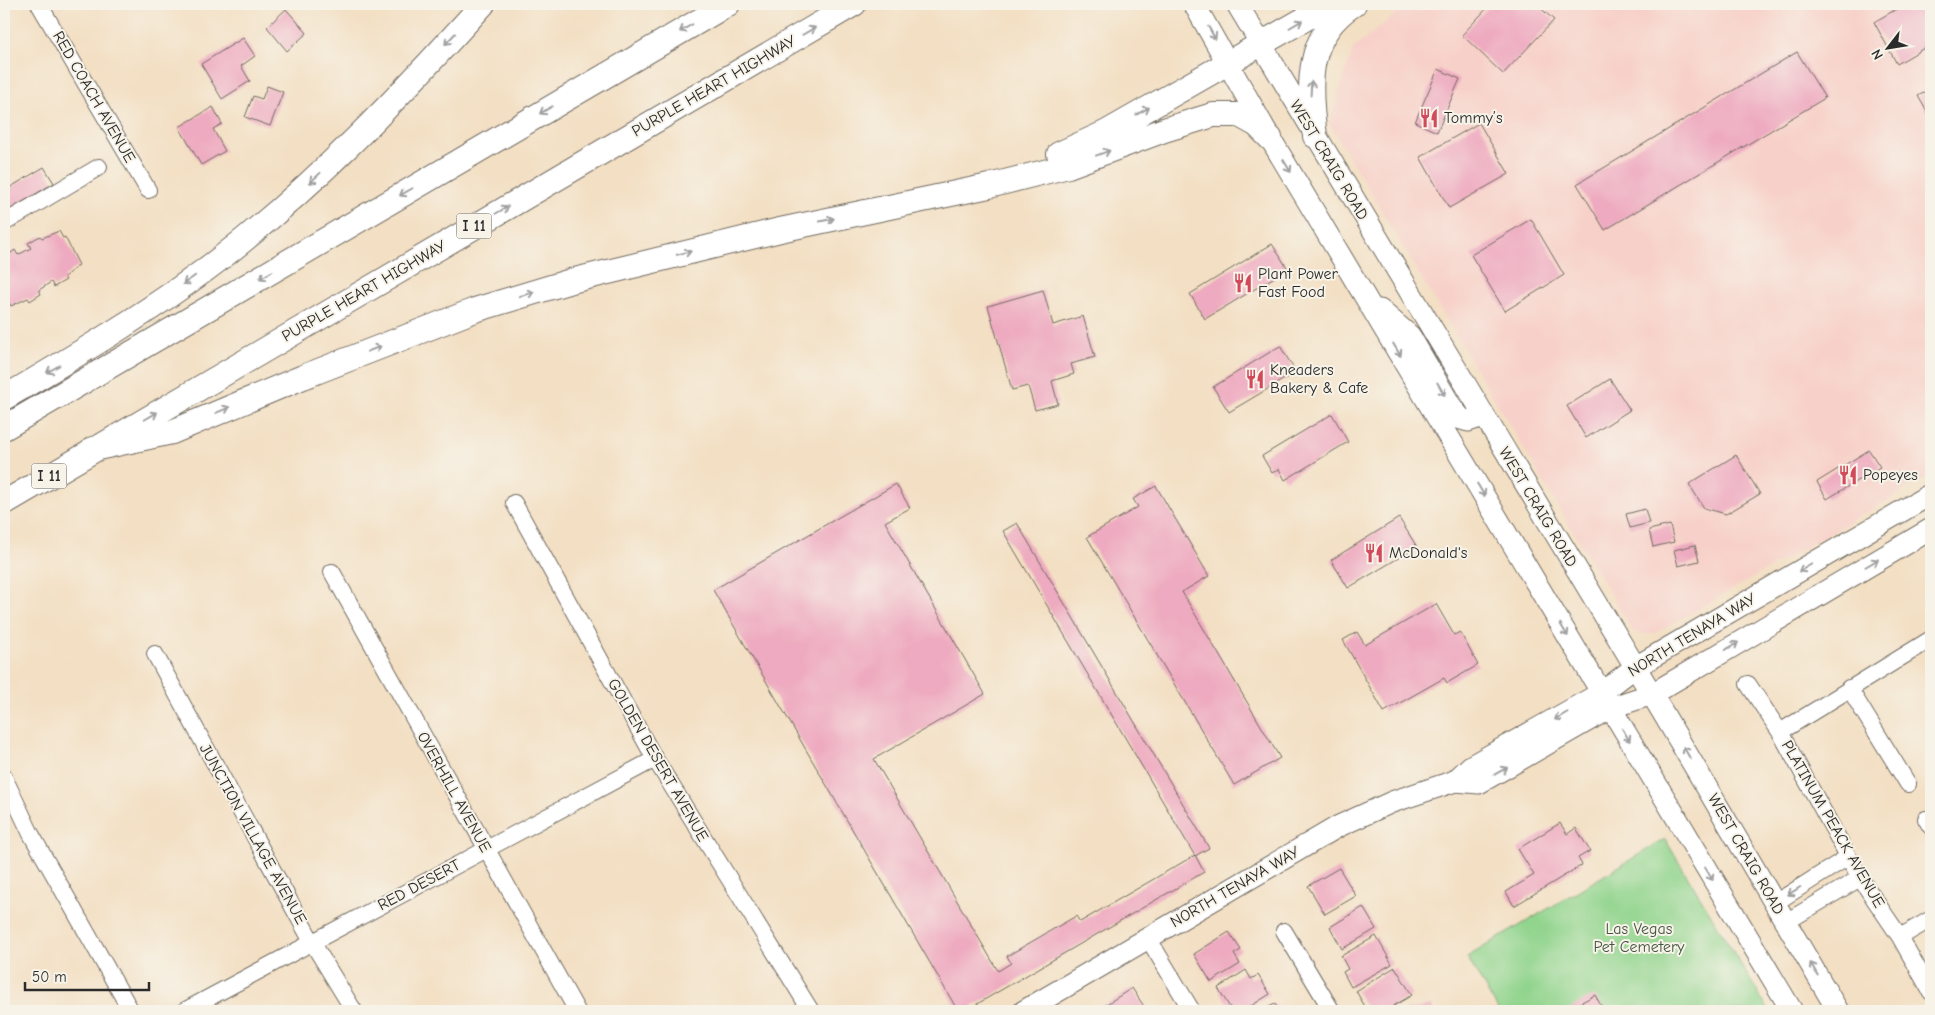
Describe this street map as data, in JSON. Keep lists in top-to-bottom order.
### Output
{
  "streets": {
    "highway": ["PURPLE HEART HIGHWAY", "I 11"],
    "main road": ["WEST CRAIG ROAD", "NORTH TENAYA WAY"],
    "street": [
      "RED COACH AVENUE",
      "GOLDEN DESERT AVENUE",
      "OVERHILL AVENUE",
      "PLATINUM PEACK AVENUE",
      "JUNCTION VILLAGE AVENUE",
      "RED DESERT"
    ]
  },
  "crossings": [
    ["WEST CRAIG ROAD", "NORTH TENAYA WAY"],
    ["GOLDEN DESERT AVENUE", "RED DESERT"],
    ["OVERHILL AVENUE", "RED DESERT"],
    ["JUNCTION VILLAGE AVENUE", "RED DESERT"]
  ],
  "parks": ["Las Vegas Pet Cemetery"],
  "places": {
    "restaurant": [
      "Tommy’s",
      "Plant Power Fast Food",
      "Kneaders Bakery & Cafe",
      "Popeyes",
      "McDonald's"
    ]
  },
  "scale_bar": "50 m",
  "north": "bottom left"
}
